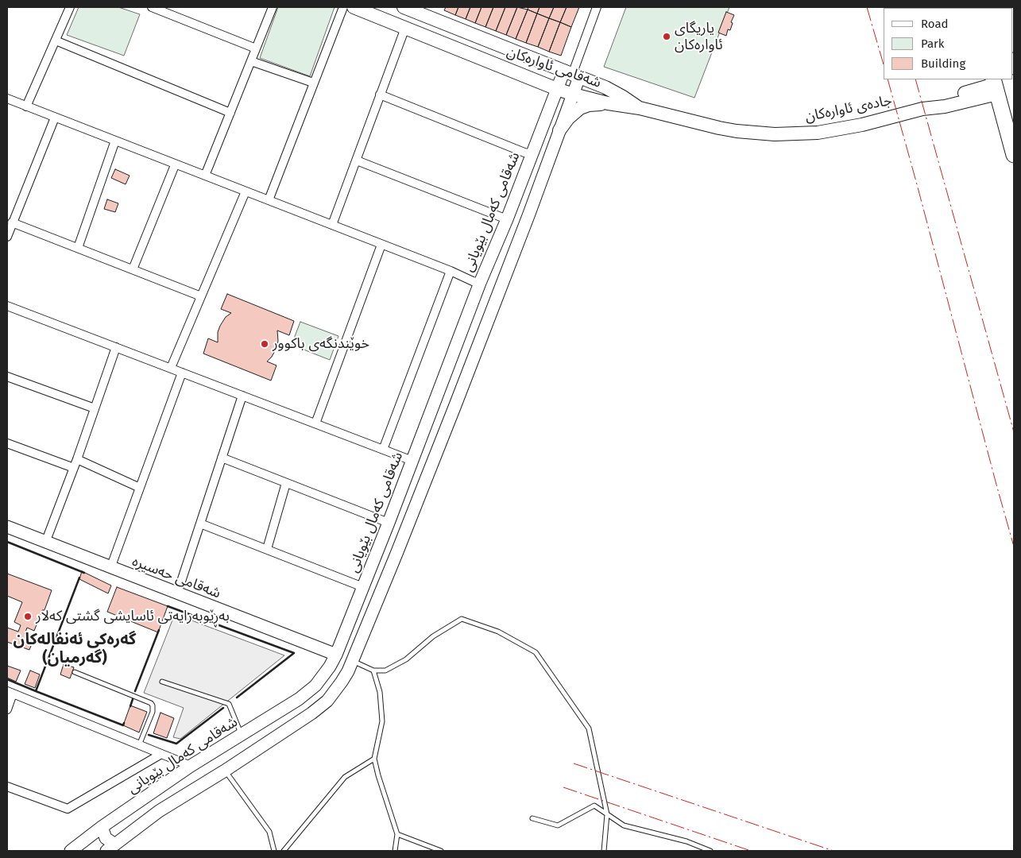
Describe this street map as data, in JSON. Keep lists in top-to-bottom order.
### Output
{
  "streets": {
    "main road": [
      "شەقامی ئاوارەکان",
      "جادەی ئاوارەکان",
      "شەقامی کەمال بێویانی",
      "شەقامی حەسیرە"
    ]
  },
  "crossings": [
    ["شەقامی ئاوارەکان", "جادەی ئاوارەکان"],
    ["شەقامی ئاوارەکان", "شەقامی کەمال بێویانی"],
    ["شەقامی کەمال بێویانی", "شەقامی حەسیرە"]
  ],
  "districts": ["گەرەکی ئەنفالەکان (گەرمیان)"],
  "places": ["یاریگای ئاوارەکان", "خوێندنگەی باکوور", "بەڕێوبەرایەتی ئاسایشی گشتی کەلار"],
  "legend": ["Road", "Park", "Building"]
}
